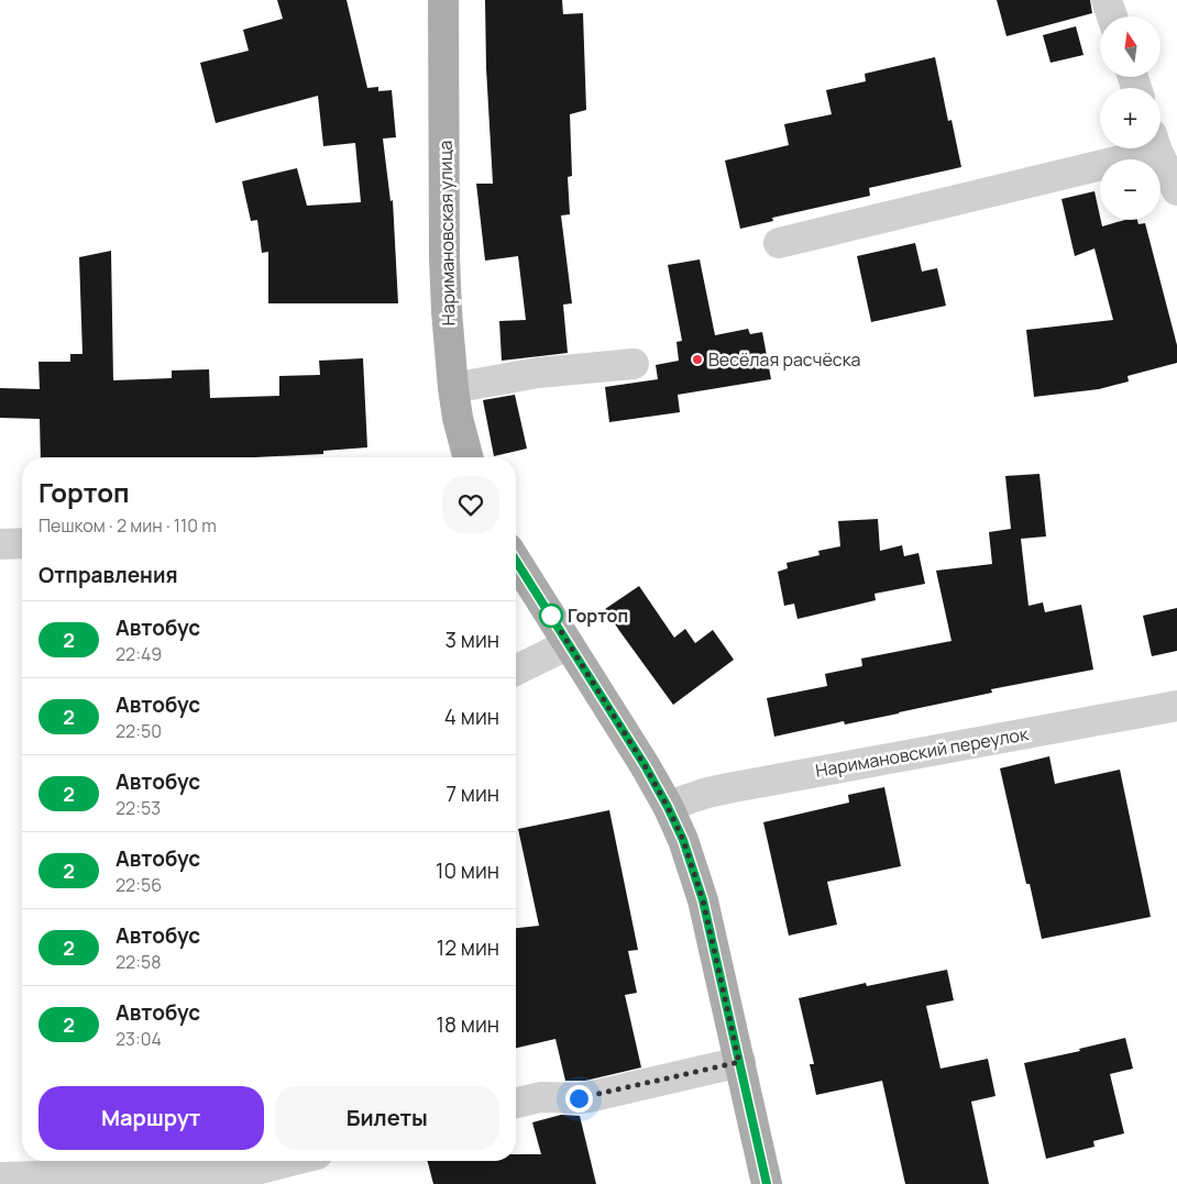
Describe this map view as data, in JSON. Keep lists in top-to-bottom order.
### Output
{
  "streets": {
    "main road": ["Наримановская улица"],
    "street": ["Наримановский переулок"]
  },
  "places": ["Весёлая расчёска", "Гортоп"],
  "lines": ["bus line 2"],
  "north": "top",
  "page": {
    "map_buttons": ["+", "−"],
    "heading": [
      ["Гортоп", "Пешком · 2 мин · 110 m"],
      "Отправления"
    ],
    "list": [
      {
        "mark": "2",
        "name": "Автобус",
        "note": "22:49",
        "value": "3 мин"
      },
      {
        "mark": "2",
        "name": "Автобус",
        "note": "22:50",
        "value": "4 мин"
      },
      {
        "mark": "2",
        "name": "Автобус",
        "note": "22:53",
        "value": "7 мин"
      },
      {
        "mark": "2",
        "name": "Автобус",
        "note": "22:56",
        "value": "10 мин"
      },
      {
        "mark": "2",
        "name": "Автобус",
        "note": "22:58",
        "value": "12 мин"
      },
      {
        "mark": "2",
        "name": "Автобус",
        "note": "23:04",
        "value": "18 мин"
      }
    ],
    "buttons": ["Маршрут", "Билеты"]
  }
}
